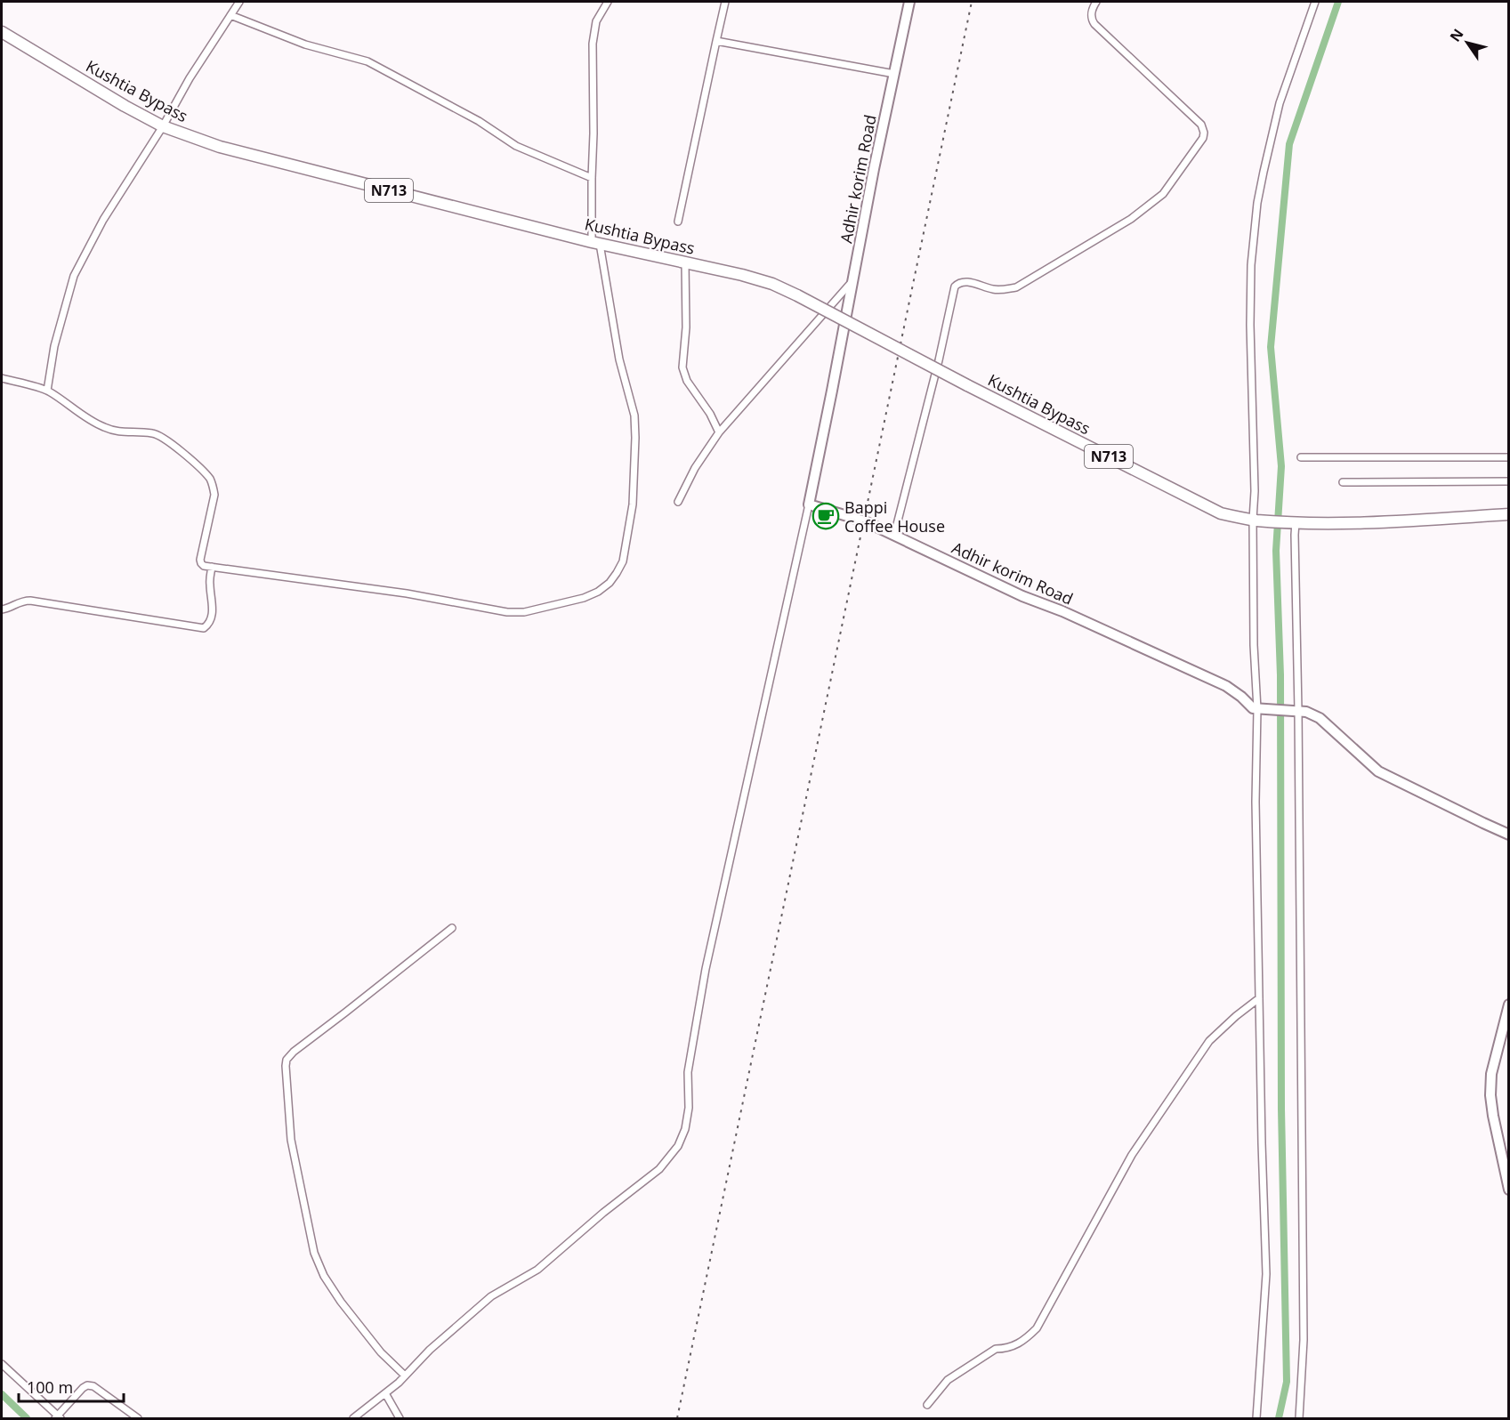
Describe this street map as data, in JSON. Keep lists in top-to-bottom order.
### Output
{
  "streets": {
    "highway": ["Kushtia Bypass", "N713"],
    "main road": ["Adhir korim Road"]
  },
  "places": {
    "cafe": ["Bappi Coffee House"]
  },
  "scale_bar": "100 m",
  "north": "top left"
}
